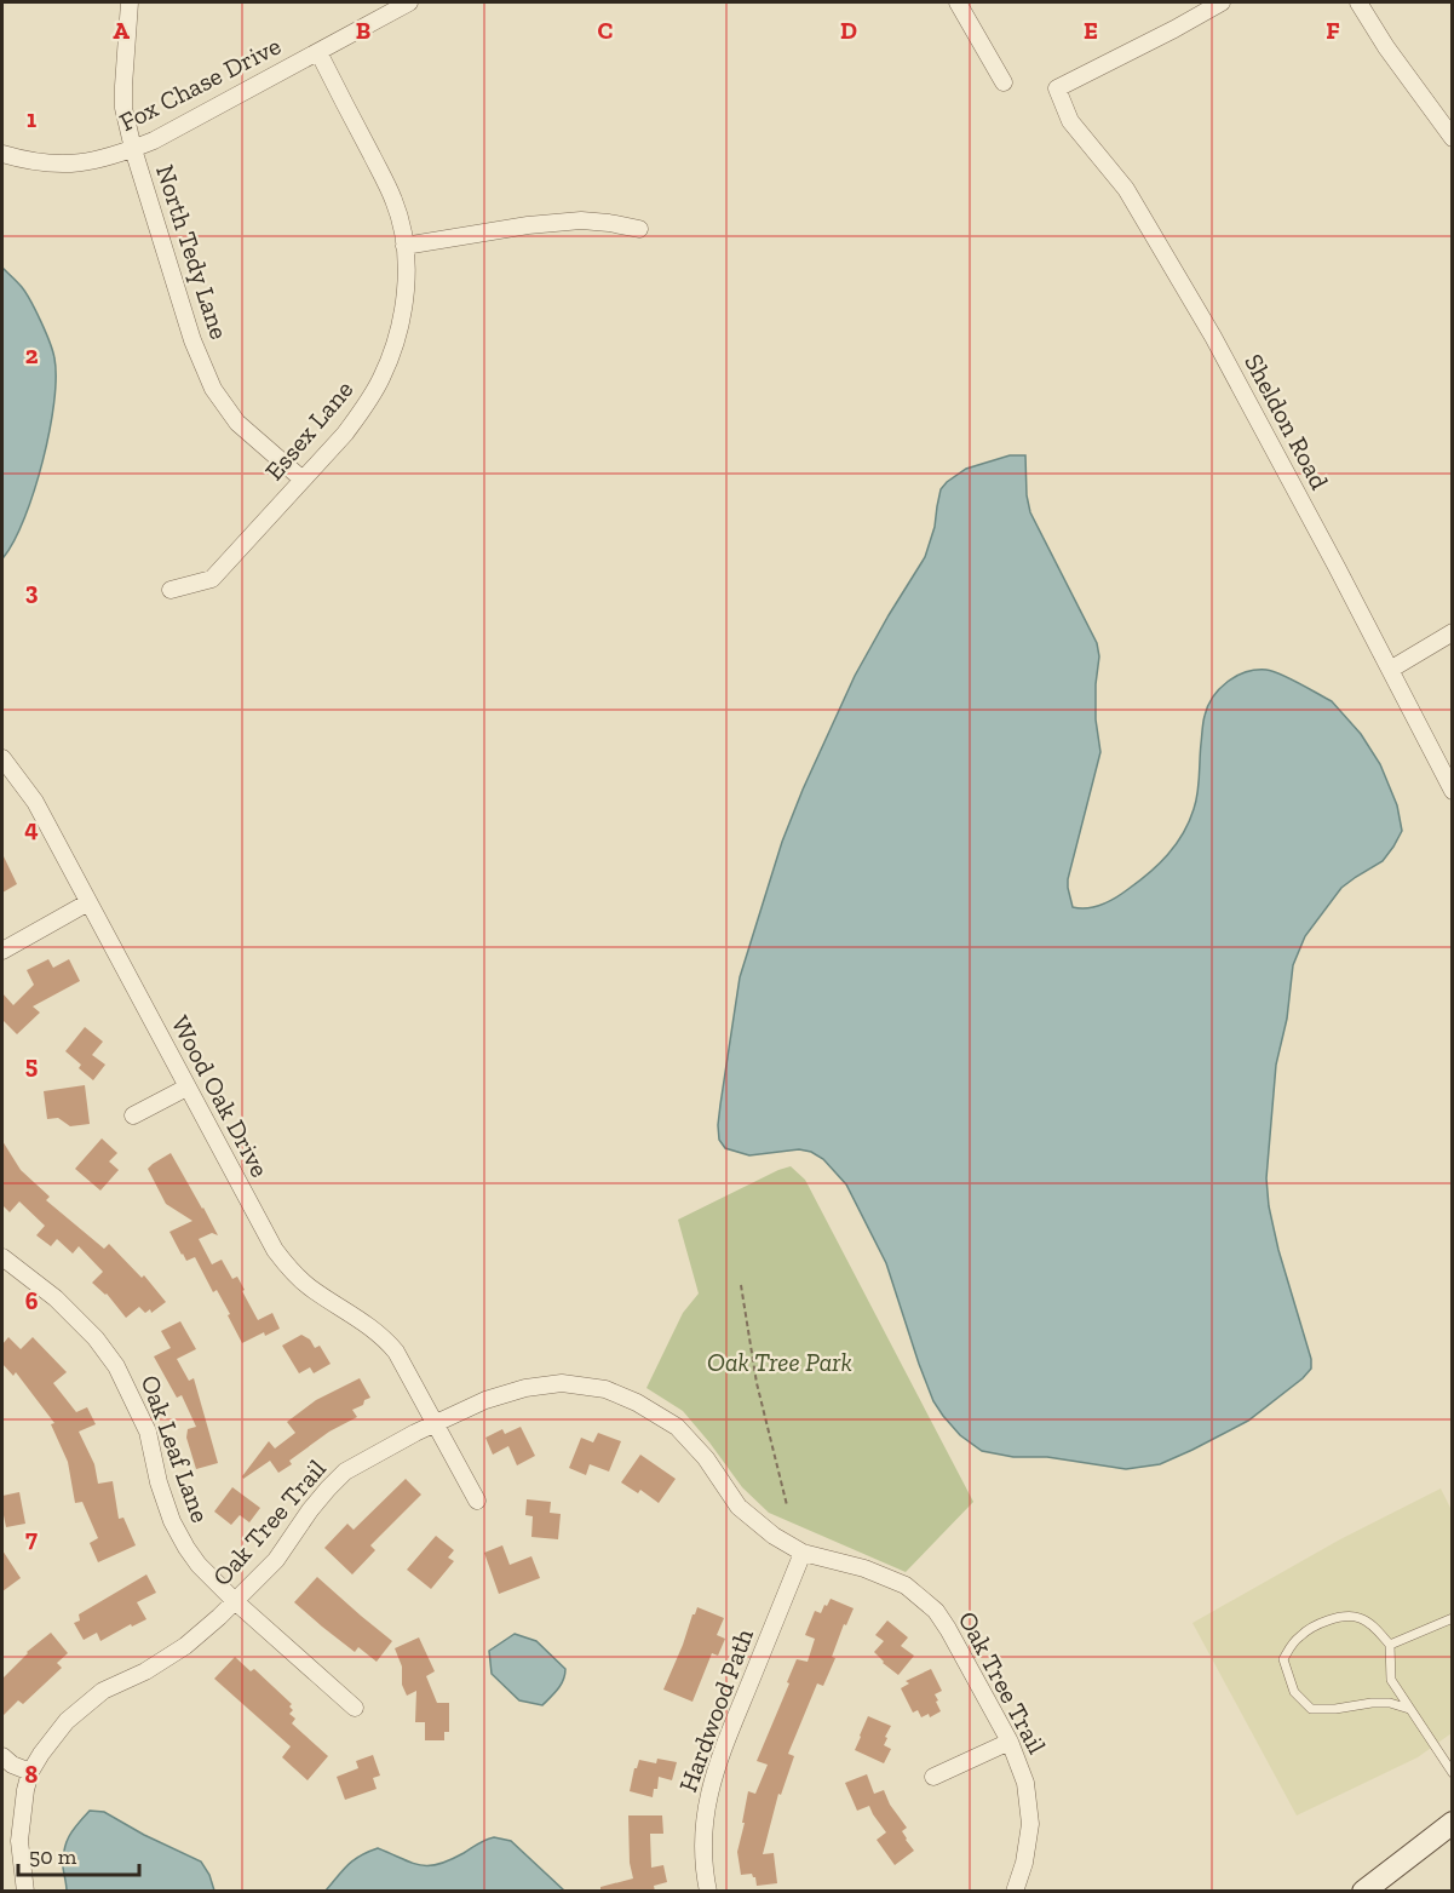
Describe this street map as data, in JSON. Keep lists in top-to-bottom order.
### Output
{
  "streets": {
    "street": [
      "Fox Chase Drive",
      "North Tedy Lane",
      "Sheldon Road",
      "Essex Lane",
      "Wood Oak Drive",
      "Oak Leaf Lane",
      "Oak Tree Trail",
      "Hardwood Path"
    ]
  },
  "crossings": [
    ["Fox Chase Drive", "North Tedy Lane"],
    ["Fox Chase Drive", "Essex Lane"],
    ["North Tedy Lane", "Essex Lane"],
    ["Wood Oak Drive", "Oak Tree Trail"],
    ["Oak Leaf Lane", "Oak Tree Trail"],
    ["Oak Tree Trail", "Hardwood Path"]
  ],
  "parks": ["Oak Tree Park"],
  "scale_bar": "50 m",
  "grid": {
    "columns": [
      "A",
      "B",
      "C",
      "D",
      "E",
      "F"
    ],
    "rows": [
      "1",
      "2",
      "3",
      "4",
      "5",
      "6",
      "7",
      "8"
    ]
  }
}
